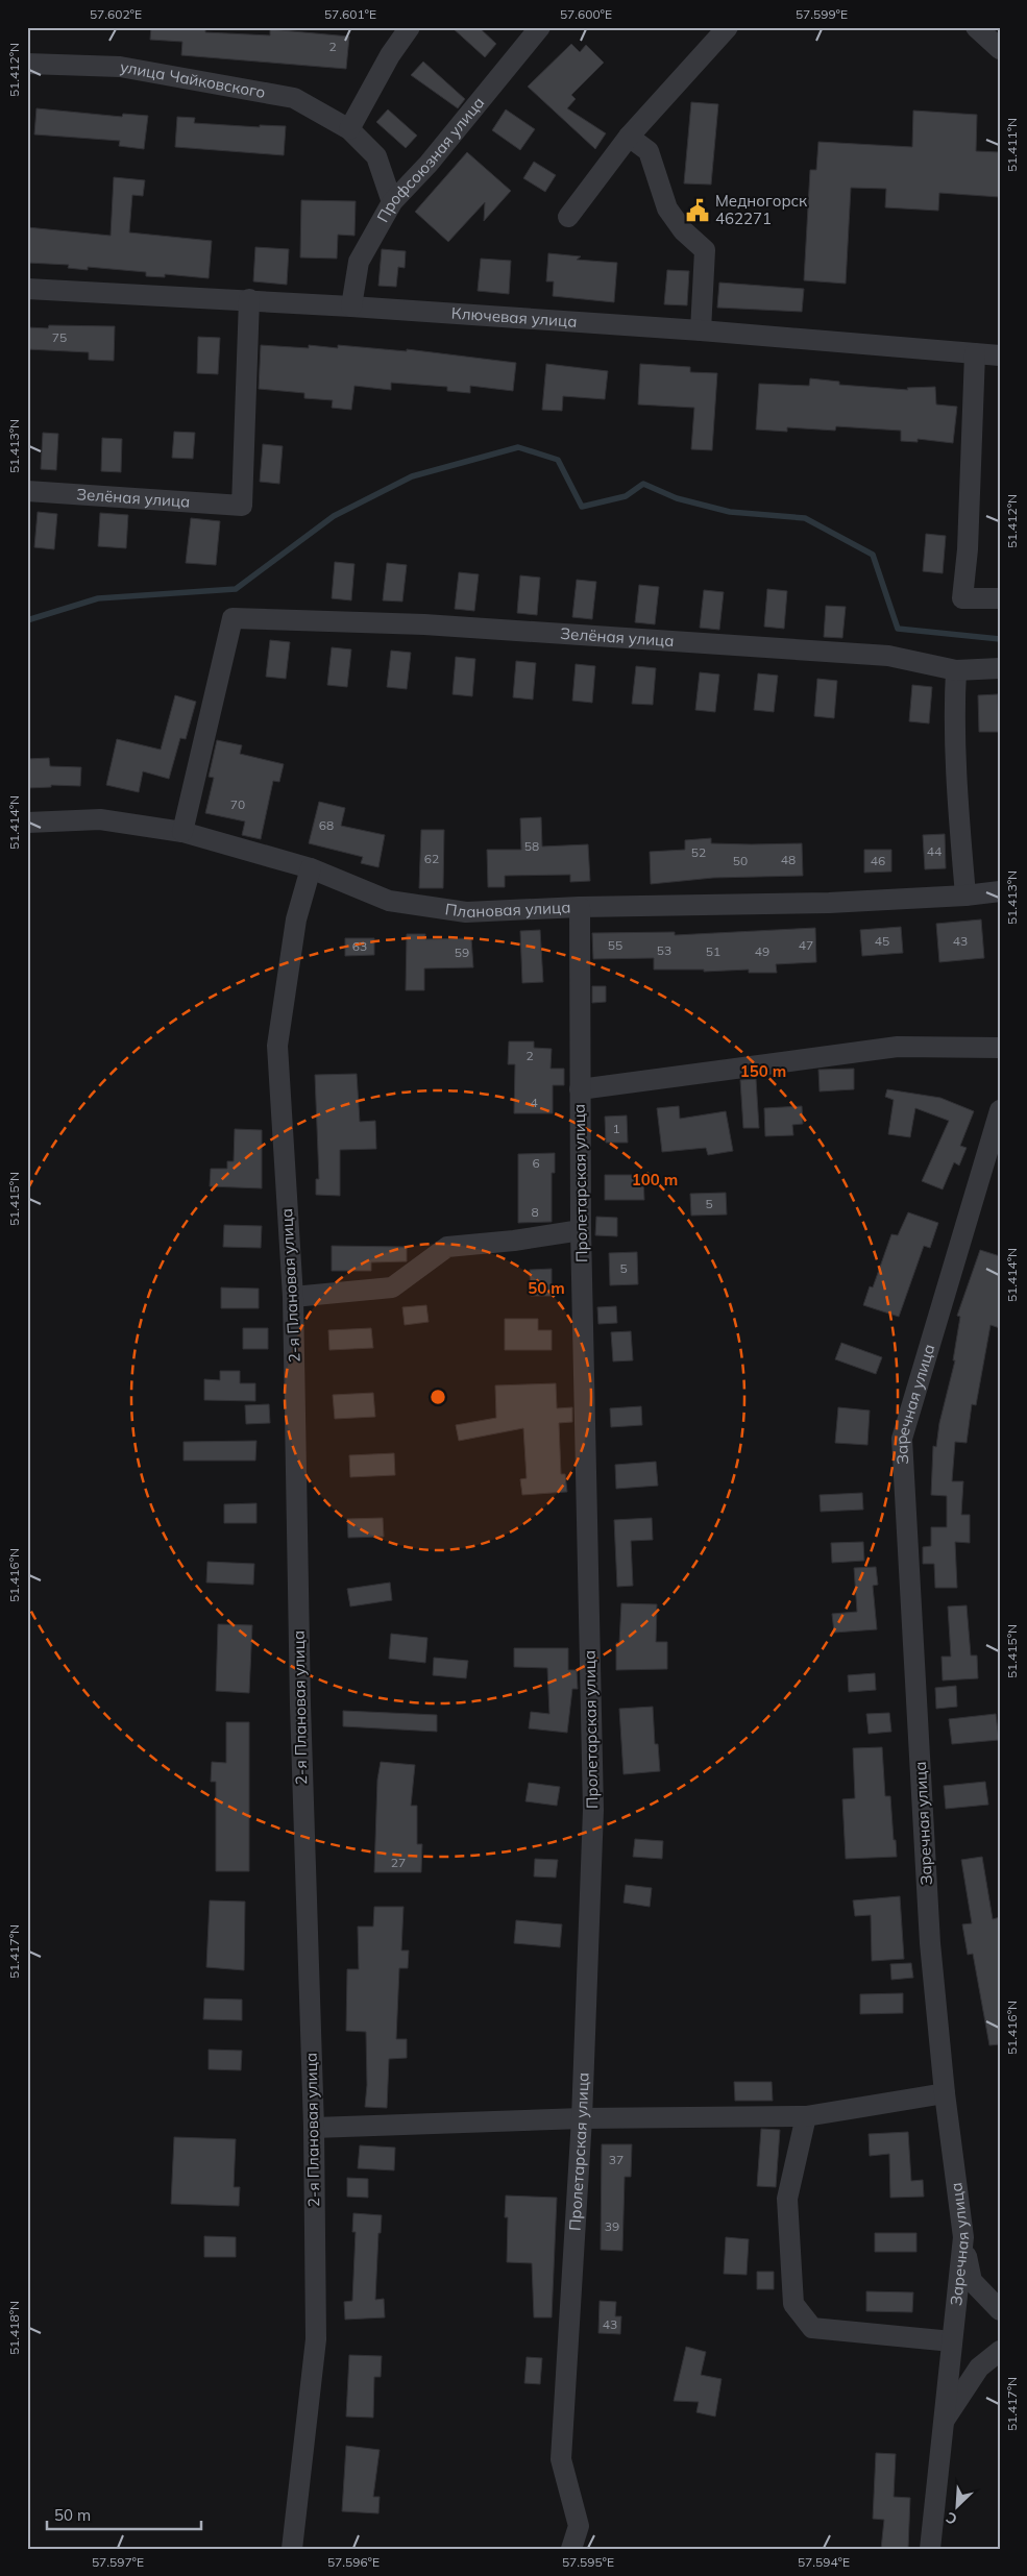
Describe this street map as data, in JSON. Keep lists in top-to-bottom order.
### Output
{
  "streets": {
    "street": [
      "улица Чайковского",
      "Профсоюзная улица",
      "Ключевая улица",
      "Зелёная улица",
      "Плановая улица",
      "Пролетарская улица",
      "2-я Плановая улица",
      "Заречная улица"
    ]
  },
  "crossings": [
    ["улица Чайковского", "Профсоюзная улица"],
    ["Профсоюзная улица", "Ключевая улица"],
    ["Ключевая улица", "Зелёная улица"],
    ["Зелёная улица", "Плановая улица"],
    ["Плановая улица", "Пролетарская улица"],
    ["Плановая улица", "2-я Плановая улица"]
  ],
  "places": {
    "public building": ["Медногорск 462271"]
  },
  "house_numbers": [
    "2",
    "75",
    "70",
    "68",
    "58",
    "44",
    "52",
    "62",
    "48",
    "50",
    "46",
    "45",
    "43",
    "55",
    "47",
    "63",
    "53",
    "51",
    "49",
    "59",
    "2",
    "4",
    "1",
    "6",
    "5",
    "8",
    "5",
    "27",
    "37",
    "39",
    "43"
  ],
  "scale_bar": "50 m",
  "north": "bottom left",
  "coordinates": [
    "57.602°E",
    "57.601°E",
    "57.600°E",
    "57.599°E",
    "51.412°N",
    "51.411°N",
    "51.413°N",
    "51.414°N",
    "51.415°N",
    "51.416°N",
    "51.417°N",
    "51.418°N",
    "57.597°E",
    "57.596°E",
    "57.595°E",
    "57.594°E"
  ],
  "rings": ["150 m", "100 m", "50 m"]
}
